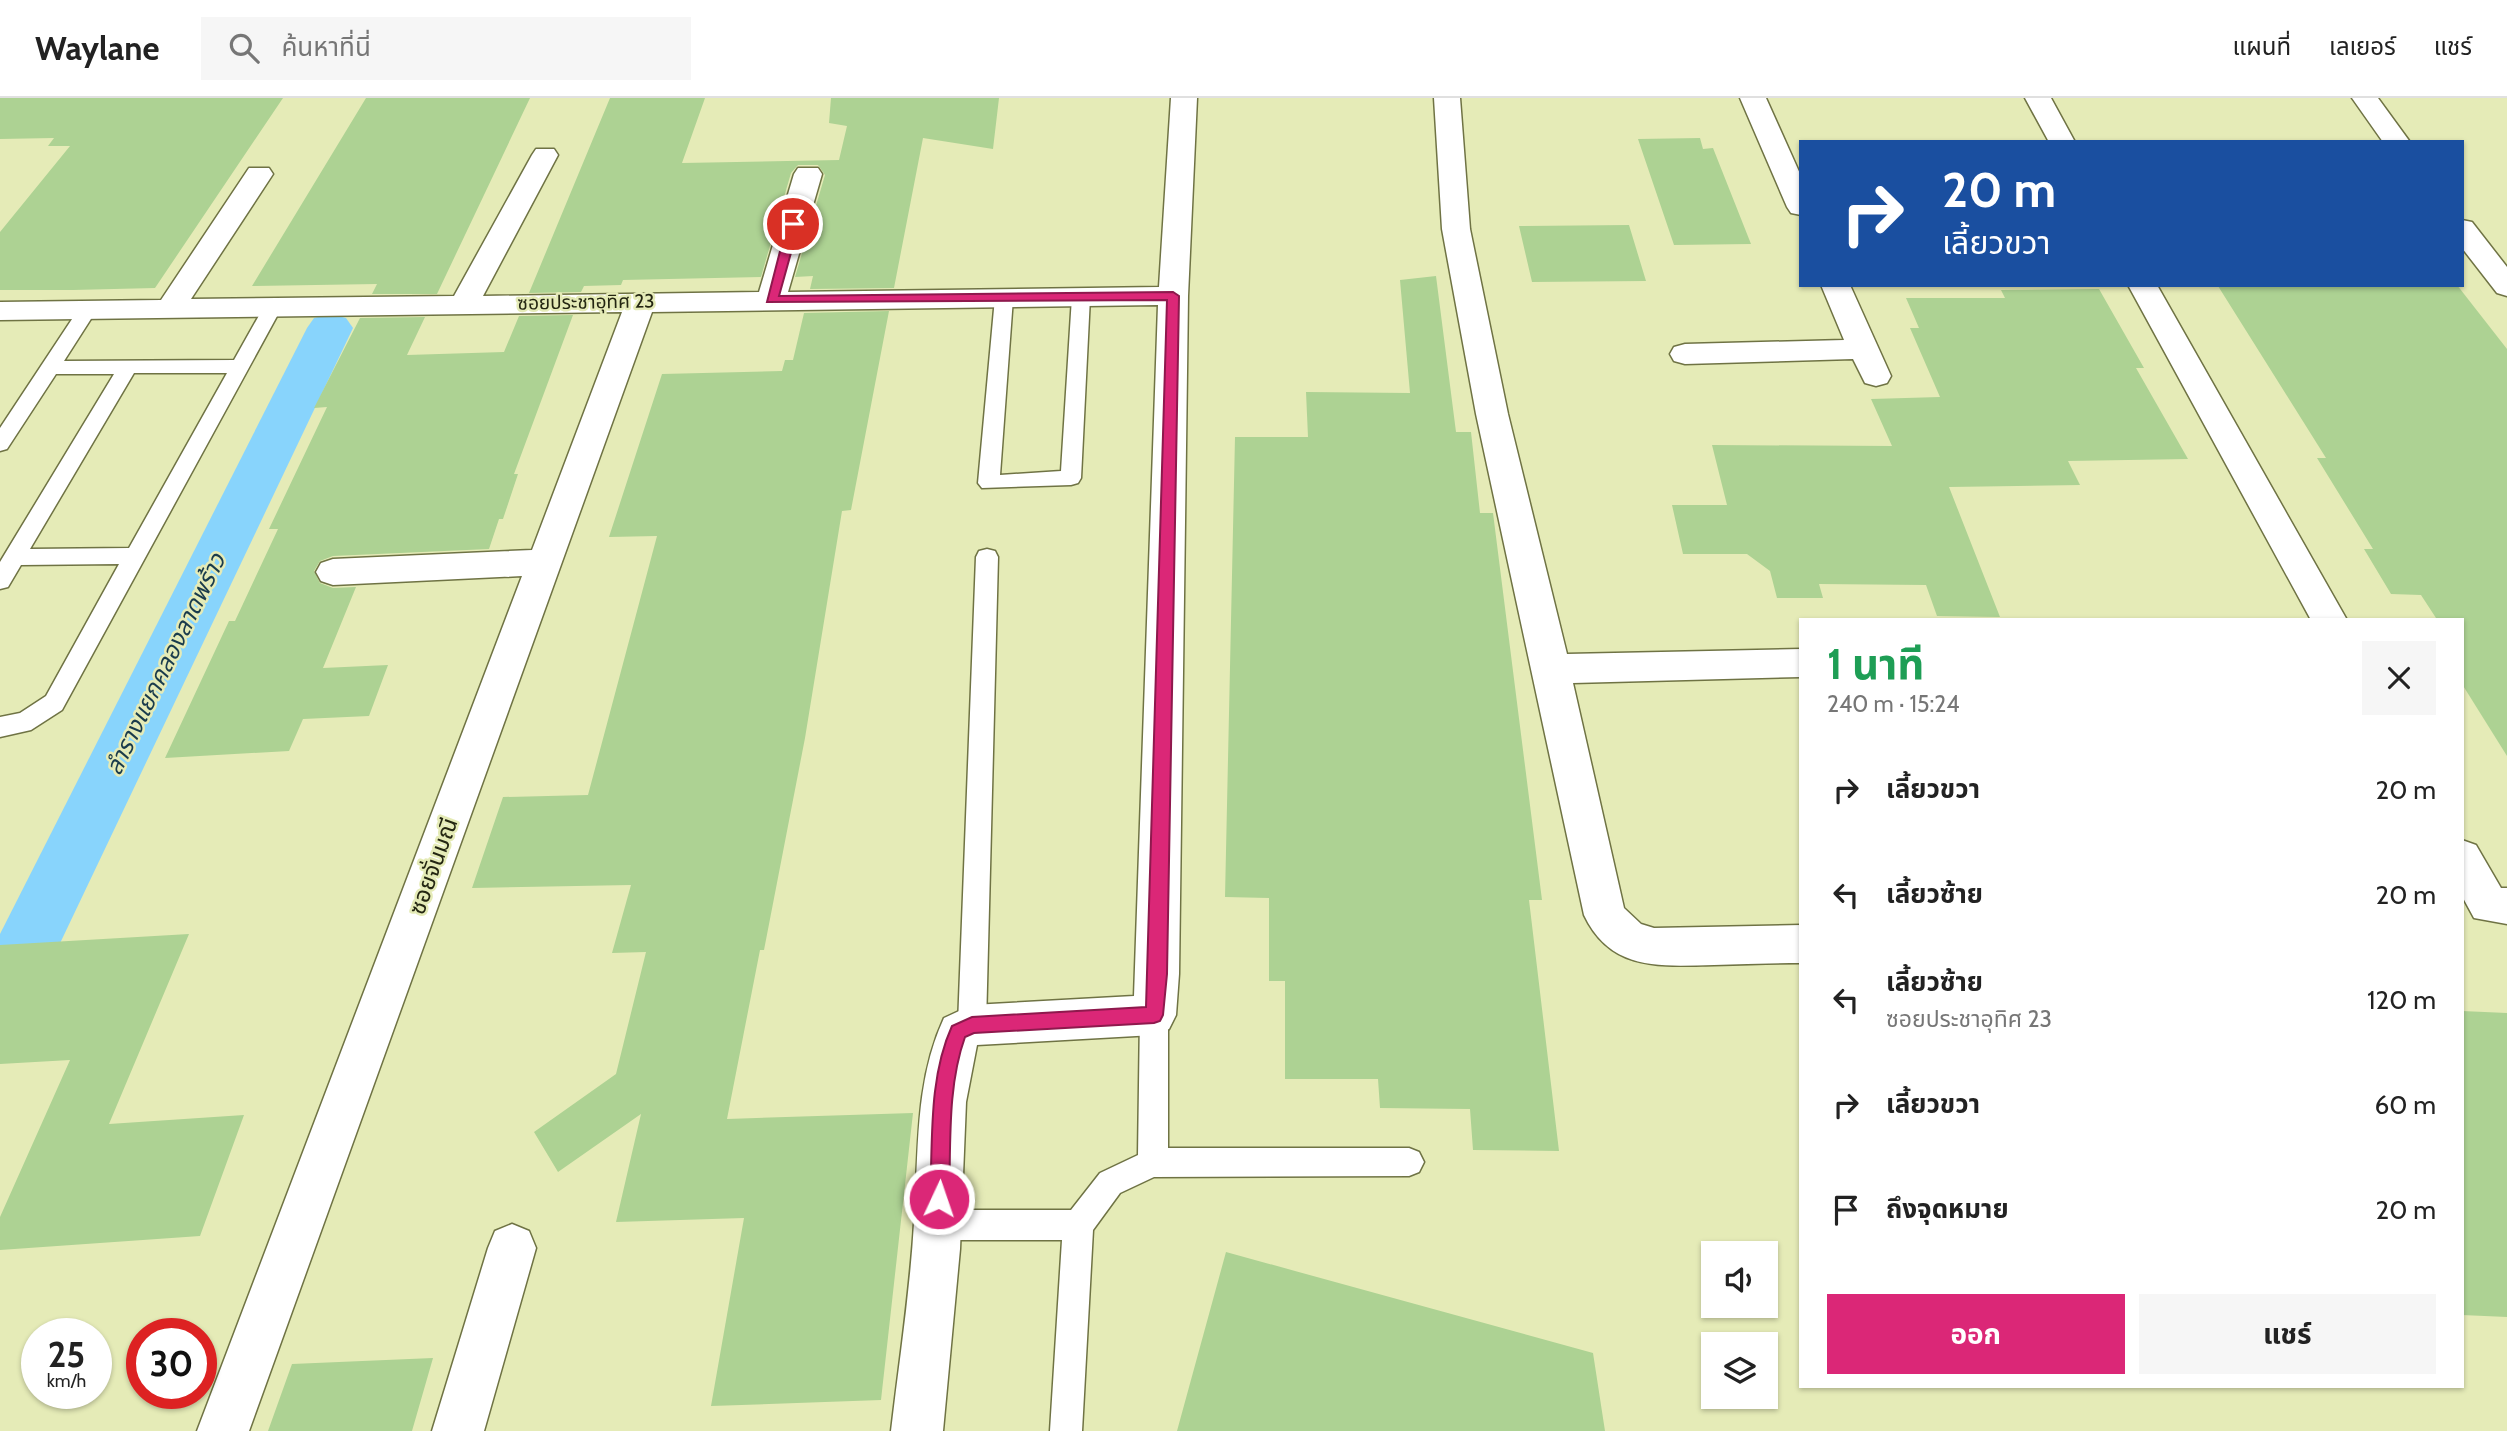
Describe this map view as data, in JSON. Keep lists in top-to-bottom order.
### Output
{
  "streets": {
    "street": ["ซอยประชาอุทิศ 23", "ซอยจั่นมณี"]
  },
  "crossings": [
    ["ซอยประชาอุทิศ 23", "ซอยจั่นมณี"]
  ],
  "water": ["ลำรางแยกคลองลาดพร้าว"],
  "page": {
    "header": "Waylane",
    "search": "ค้นหาที่นี่",
    "nav": ["แผนที่", "เลเยอร์", "แชร์"],
    "turn": ["20 m", "เลี้ยวขวา"],
    "heading": ["1 นาที", "240 m · 15:24"],
    "list": [
      {
        "name": "เลี้ยวขวา",
        "value": "20 m"
      },
      {
        "name": "เลี้ยวซ้าย",
        "value": "20 m"
      },
      {
        "name": "เลี้ยวซ้าย",
        "note": "ซอยประชาอุทิศ 23",
        "value": "120 m"
      },
      {
        "name": "เลี้ยวขวา",
        "value": "60 m"
      },
      {
        "name": "ถึงจุดหมาย",
        "value": "20 m"
      }
    ],
    "buttons": ["ออก", "แชร์"],
    "speed": "25 km/h",
    "limit": "30"
  }
}
